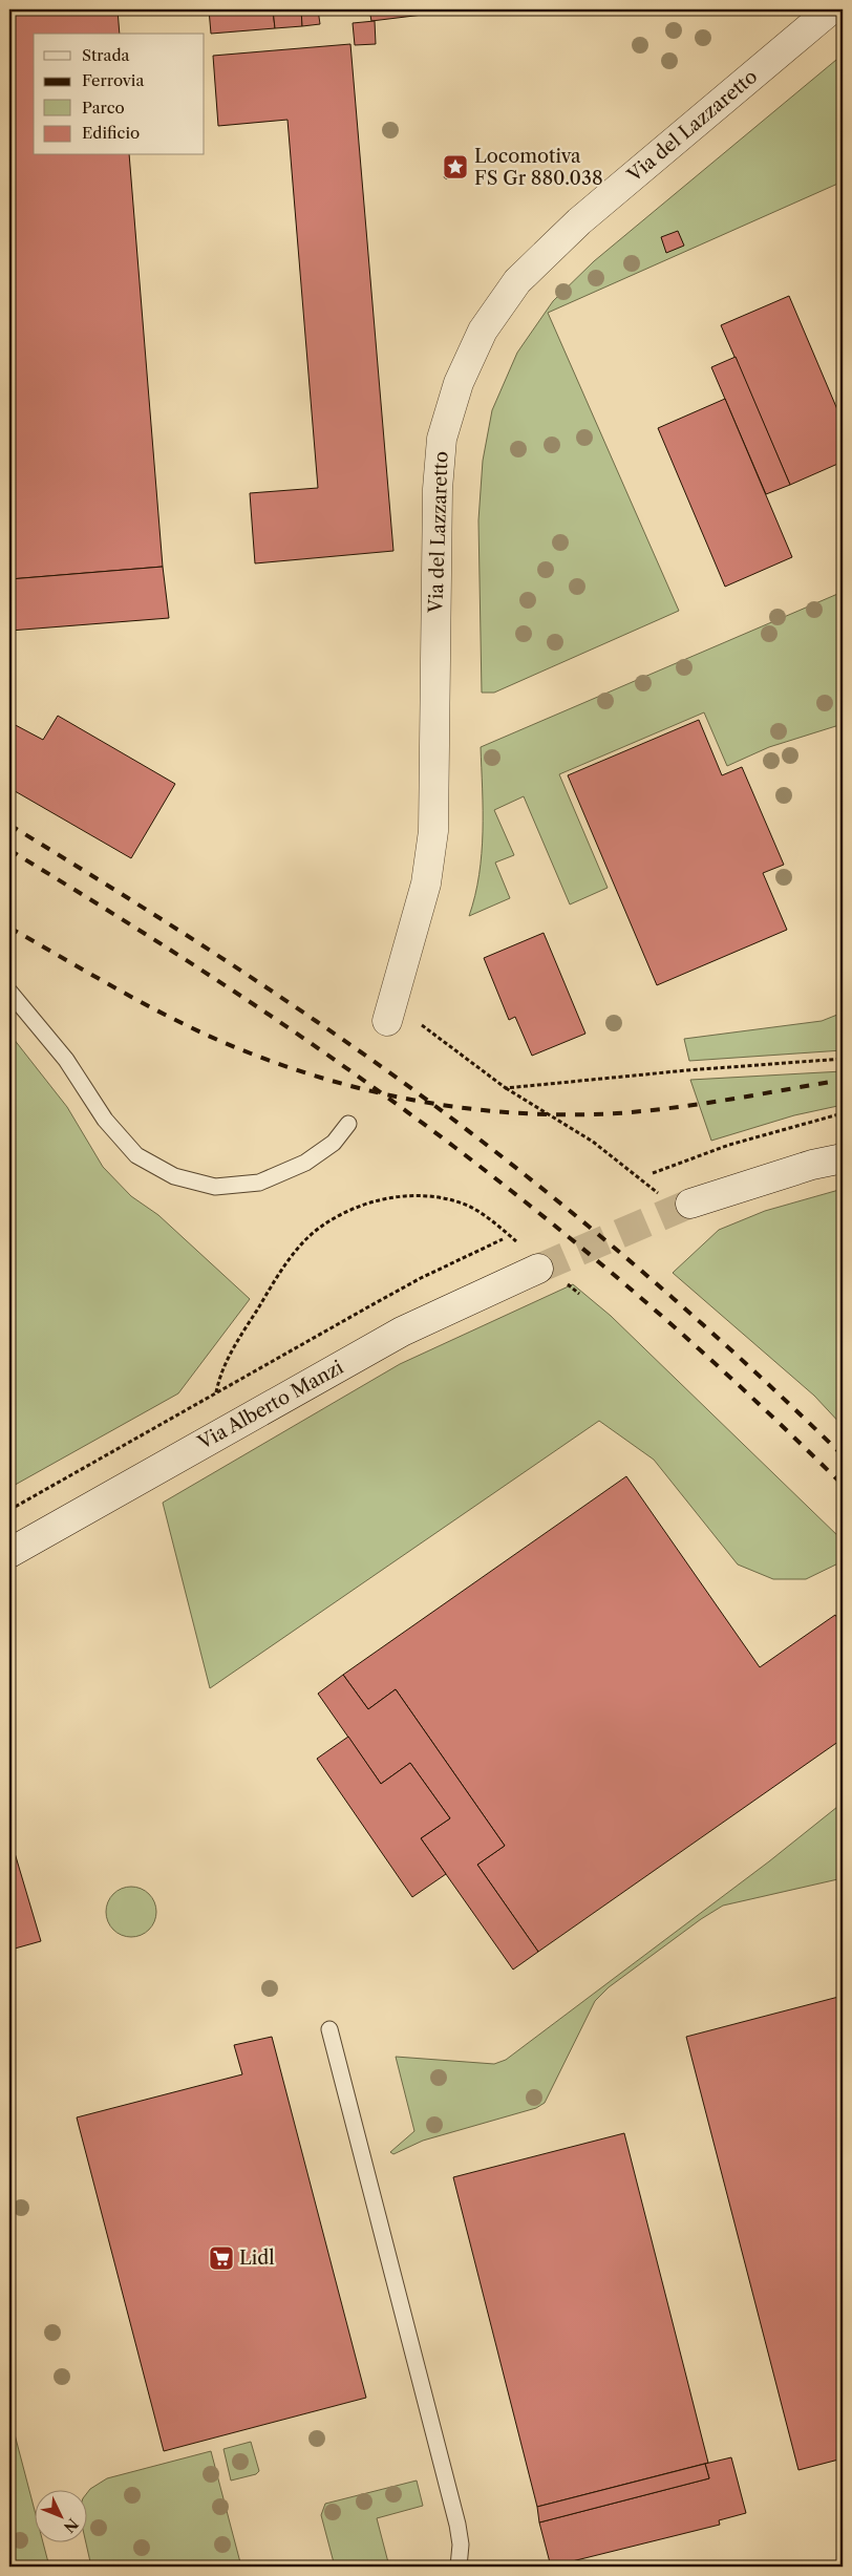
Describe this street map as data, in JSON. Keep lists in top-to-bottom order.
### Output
{
  "streets": {
    "street": ["Via del Lazzaretto", "Via Alberto Manzi"]
  },
  "places": {
    "place": ["Locomotiva FS Gr 880.038"],
    "supermarket": ["Lidl"]
  },
  "legend": [
    "Strada",
    "Ferrovia",
    "Parco",
    "Edificio"
  ],
  "north": "bottom right"
}
